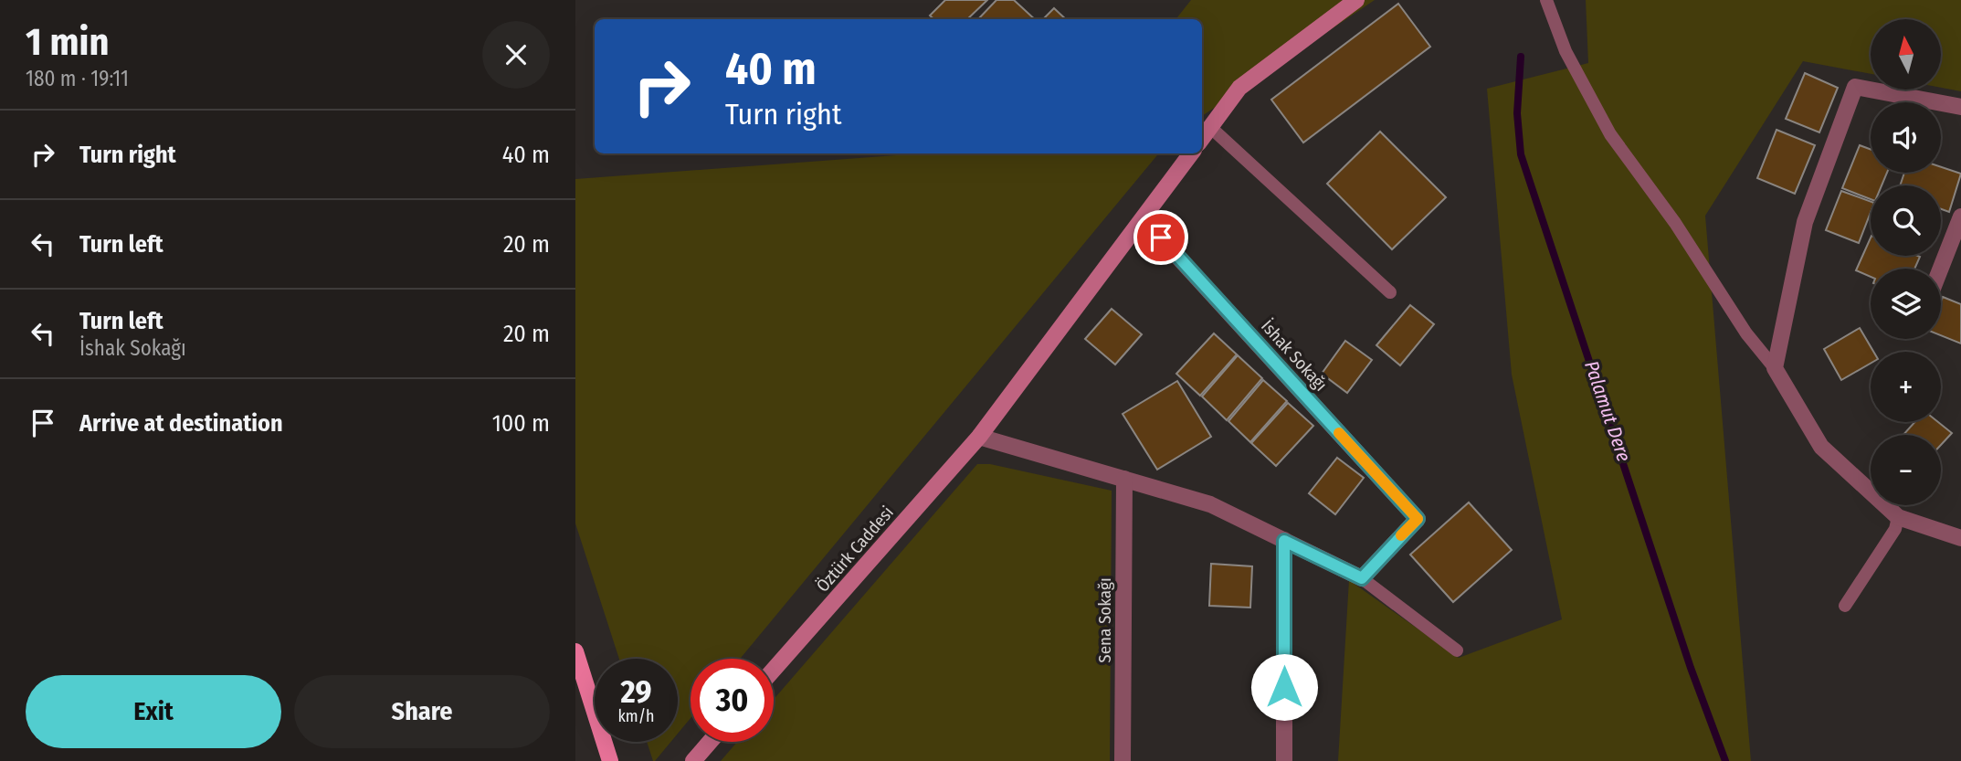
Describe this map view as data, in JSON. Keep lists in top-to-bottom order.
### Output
{
  "streets": {
    "street": ["İshak Sokağı", "Öztürk Caddesi", "Sena Sokağı"]
  },
  "crossings": [
    ["İshak Sokağı", "Öztürk Caddesi"]
  ],
  "water": ["Palamut Dere"],
  "north": "top",
  "page": {
    "heading": ["1 min", "180 m · 19:11"],
    "map_buttons": ["+", "−"],
    "turn": ["40 m", "Turn right"],
    "list": [
      {
        "name": "Turn right",
        "value": "40 m"
      },
      {
        "name": "Turn left",
        "value": "20 m"
      },
      {
        "name": "Turn left",
        "note": "İshak Sokağı",
        "value": "20 m"
      },
      {
        "name": "Arrive at destination",
        "value": "100 m"
      }
    ],
    "speed": "29 km/h",
    "limit": "30",
    "buttons": ["Exit", "Share"]
  }
}
